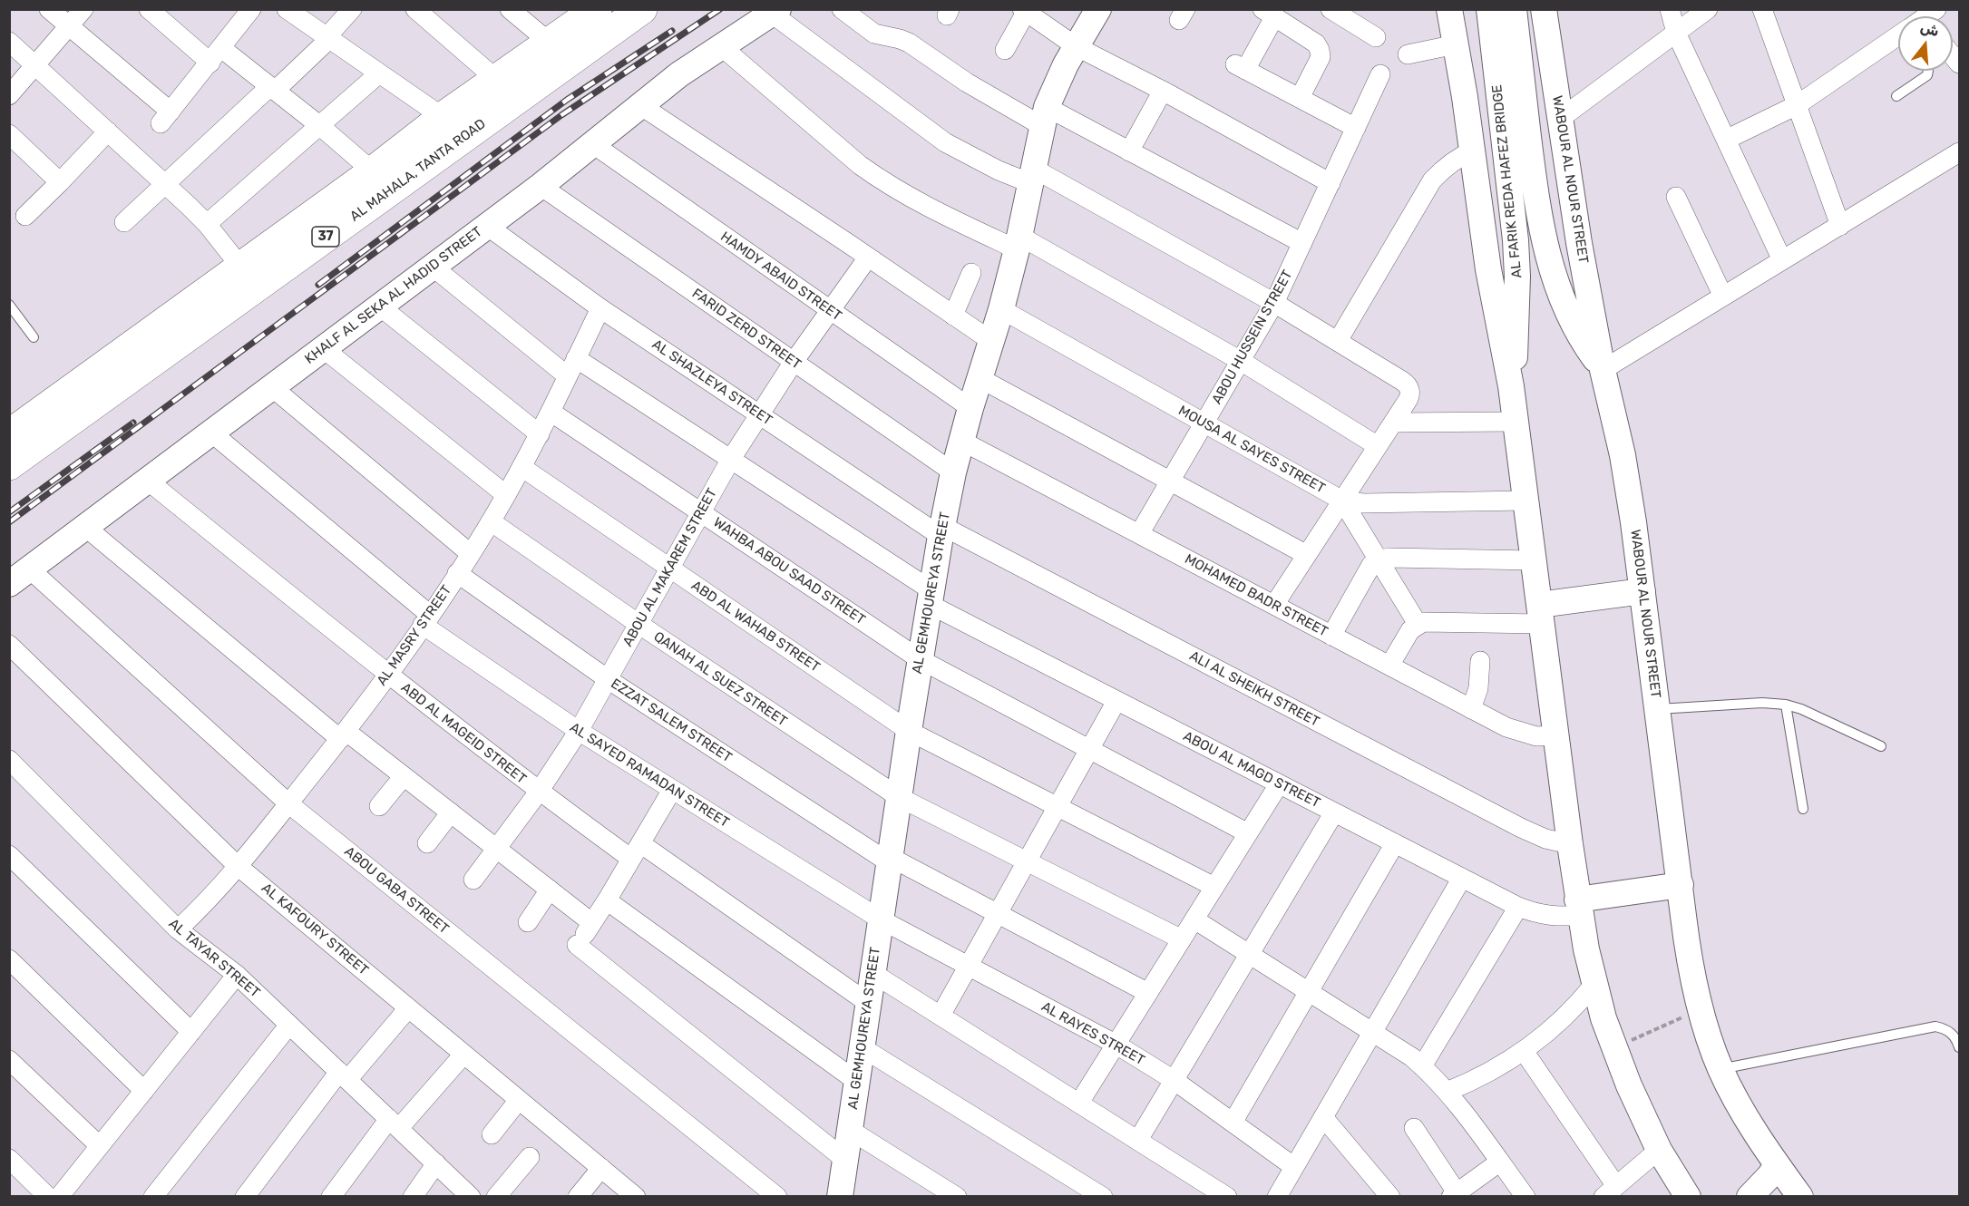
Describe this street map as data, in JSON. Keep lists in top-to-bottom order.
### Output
{
  "streets": {
    "main road": ["AL MAHALA, TANTA ROAD", "37"],
    "street": [
      "WABOUR AL NOUR STREET",
      "AL FARIK REDA HAFEZ BRIDGE",
      "HAMDY ABAID STREET",
      "KHALF AL SEKA AL HADID STREET",
      "FARID ZERD STREET",
      "ABOU HUSSEIN STREET",
      "AL SHAZLEYA STREET",
      "MOUSA AL SAYES STREET",
      "ABOU AL MAKAREM STREET",
      "WAHBA ABOU SAAD STREET",
      "AL GEMHOUREYA STREET",
      "MOHAMED BADR STREET",
      "ABD AL WAHAB STREET",
      "AL MASRY STREET",
      "QANAH AL SUEZ STREET",
      "ALI AL SHEIKH STREET",
      "EZZAT SALEM STREET",
      "ABD AL MAGEID STREET",
      "ABOU AL MAGD STREET",
      "AL SAYED RAMADAN STREET",
      "ABOU GABA STREET",
      "AL KAFOURY STREET",
      "AL TAYAR STREET",
      "AL RAYES STREET"
    ]
  },
  "crossings": [
    ["WABOUR AL NOUR STREET", "AL FARIK REDA HAFEZ BRIDGE"],
    ["HAMDY ABAID STREET", "KHALF AL SEKA AL HADID STREET"],
    ["HAMDY ABAID STREET", "ABOU AL MAKAREM STREET"],
    ["HAMDY ABAID STREET", "AL GEMHOUREYA STREET"],
    ["KHALF AL SEKA AL HADID STREET", "FARID ZERD STREET"],
    ["KHALF AL SEKA AL HADID STREET", "AL SHAZLEYA STREET"],
    ["KHALF AL SEKA AL HADID STREET", "ABD AL MAGEID STREET"],
    ["KHALF AL SEKA AL HADID STREET", "AL SAYED RAMADAN STREET"],
    ["KHALF AL SEKA AL HADID STREET", "ABOU GABA STREET"],
    ["FARID ZERD STREET", "ABOU AL MAKAREM STREET"],
    ["FARID ZERD STREET", "AL GEMHOUREYA STREET"],
    ["ABOU HUSSEIN STREET", "MOUSA AL SAYES STREET"],
    ["ABOU HUSSEIN STREET", "MOHAMED BADR STREET"],
    ["AL SHAZLEYA STREET", "ABOU AL MAKAREM STREET"],
    ["AL SHAZLEYA STREET", "AL GEMHOUREYA STREET"],
    ["AL SHAZLEYA STREET", "AL MASRY STREET"],
    ["AL SHAZLEYA STREET", "ALI AL SHEIKH STREET"],
    ["MOUSA AL SAYES STREET", "AL GEMHOUREYA STREET"],
    ["ABOU AL MAKAREM STREET", "WAHBA ABOU SAAD STREET"],
    ["ABOU AL MAKAREM STREET", "ABD AL WAHAB STREET"],
    ["ABOU AL MAKAREM STREET", "QANAH AL SUEZ STREET"],
    ["ABOU AL MAKAREM STREET", "EZZAT SALEM STREET"],
    ["ABOU AL MAKAREM STREET", "ABD AL MAGEID STREET"],
    ["ABOU AL MAKAREM STREET", "ABOU AL MAGD STREET"],
    ["ABOU AL MAKAREM STREET", "AL SAYED RAMADAN STREET"],
    ["WAHBA ABOU SAAD STREET", "AL GEMHOUREYA STREET"],
    ["WAHBA ABOU SAAD STREET", "AL MASRY STREET"],
    ["AL GEMHOUREYA STREET", "MOHAMED BADR STREET"],
    ["AL GEMHOUREYA STREET", "ABD AL WAHAB STREET"],
    ["AL GEMHOUREYA STREET", "QANAH AL SUEZ STREET"],
    ["AL GEMHOUREYA STREET", "ALI AL SHEIKH STREET"],
    ["AL GEMHOUREYA STREET", "EZZAT SALEM STREET"],
    ["AL GEMHOUREYA STREET", "ABD AL MAGEID STREET"],
    ["AL GEMHOUREYA STREET", "ABOU AL MAGD STREET"],
    ["AL GEMHOUREYA STREET", "AL SAYED RAMADAN STREET"],
    ["AL GEMHOUREYA STREET", "AL RAYES STREET"],
    ["ABD AL WAHAB STREET", "AL MASRY STREET"],
    ["AL MASRY STREET", "QANAH AL SUEZ STREET"],
    ["AL MASRY STREET", "EZZAT SALEM STREET"],
    ["AL MASRY STREET", "ABD AL MAGEID STREET"],
    ["AL MASRY STREET", "ABOU AL MAGD STREET"],
    ["AL MASRY STREET", "AL SAYED RAMADAN STREET"],
    ["AL MASRY STREET", "ABOU GABA STREET"],
    ["AL MASRY STREET", "AL KAFOURY STREET"],
    ["AL MASRY STREET", "AL TAYAR STREET"],
    ["AL SAYED RAMADAN STREET", "AL RAYES STREET"]
  ],
  "north": "top"
}
